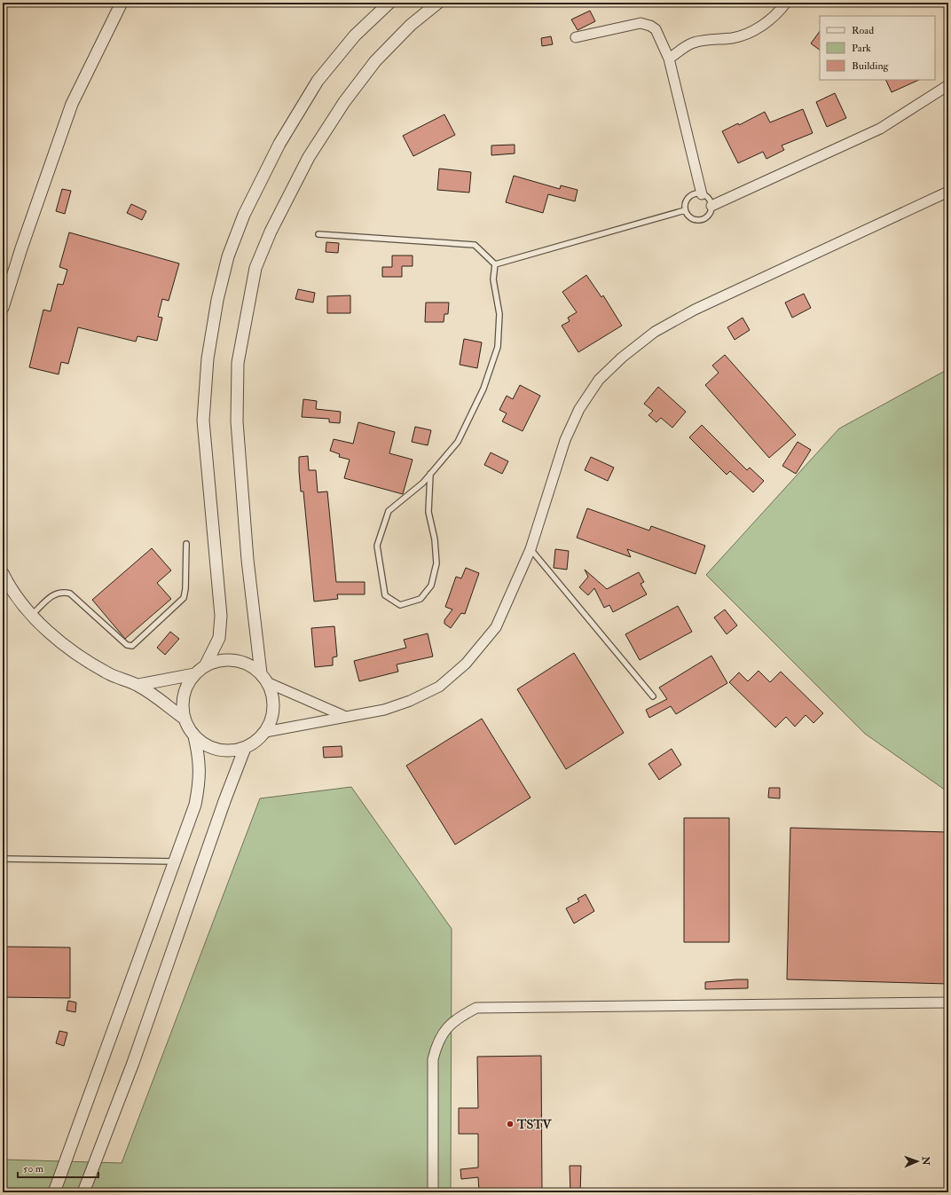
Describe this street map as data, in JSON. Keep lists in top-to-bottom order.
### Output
{
  "places": ["TSTV"],
  "legend": ["Road", "Park", "Building"],
  "scale_bar": "50 m",
  "north": "right"
}
